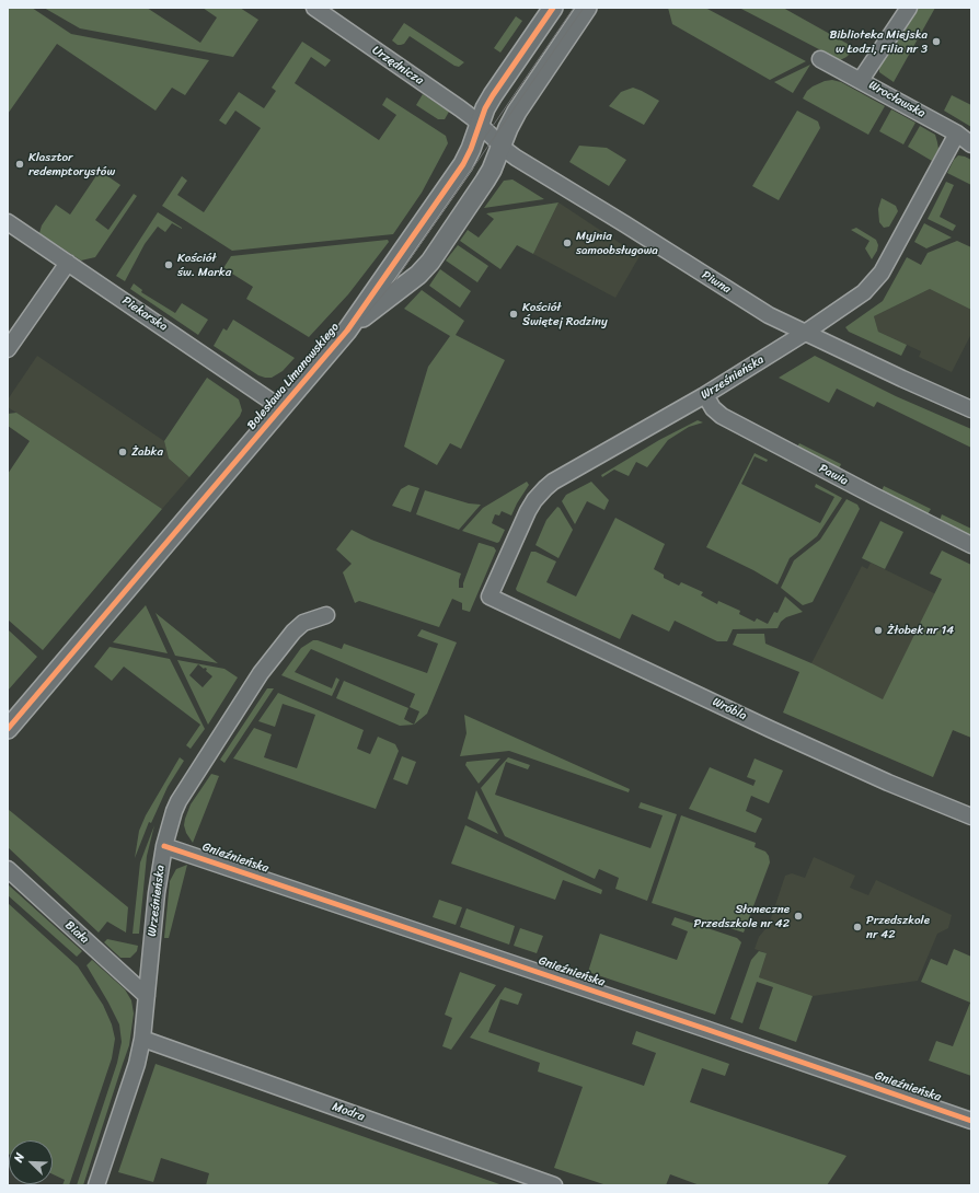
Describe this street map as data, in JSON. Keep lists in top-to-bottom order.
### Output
{
  "streets": {
    "street": [
      "Urzędnicza",
      "Wrocławska",
      "Piwna",
      "Piekarska",
      "Bolesława Limanowskiego",
      "Wrześnieńska",
      "Pawia",
      "Wróbla",
      "Gnieźnieńska",
      "Biała",
      "Modra"
    ]
  },
  "crossings": [
    ["Urzędnicza", "Piwna"],
    ["Urzędnicza", "Bolesława Limanowskiego"],
    ["Wrocławska", "Wrześnieńska"],
    ["Piwna", "Bolesława Limanowskiego"],
    ["Piwna", "Wrześnieńska"],
    ["Piekarska", "Bolesława Limanowskiego"],
    ["Wrześnieńska", "Pawia"],
    ["Wrześnieńska", "Wróbla"],
    ["Wrześnieńska", "Gnieźnieńska"],
    ["Wrześnieńska", "Biała"],
    ["Wrześnieńska", "Modra"]
  ],
  "places": [
    "Biblioteka Miejska w Łodzi, Filia nr 3",
    "Klasztor redemptorystów",
    "Myjnia samoobsługowa",
    "Kościół św. Marka",
    "Kościół Świętej Rodziny",
    "Żabka",
    "Żłobek nr 14",
    "Słoneczne Przedszkole nr 42",
    "Przedszkole nr 42"
  ],
  "north": "top left"
}
